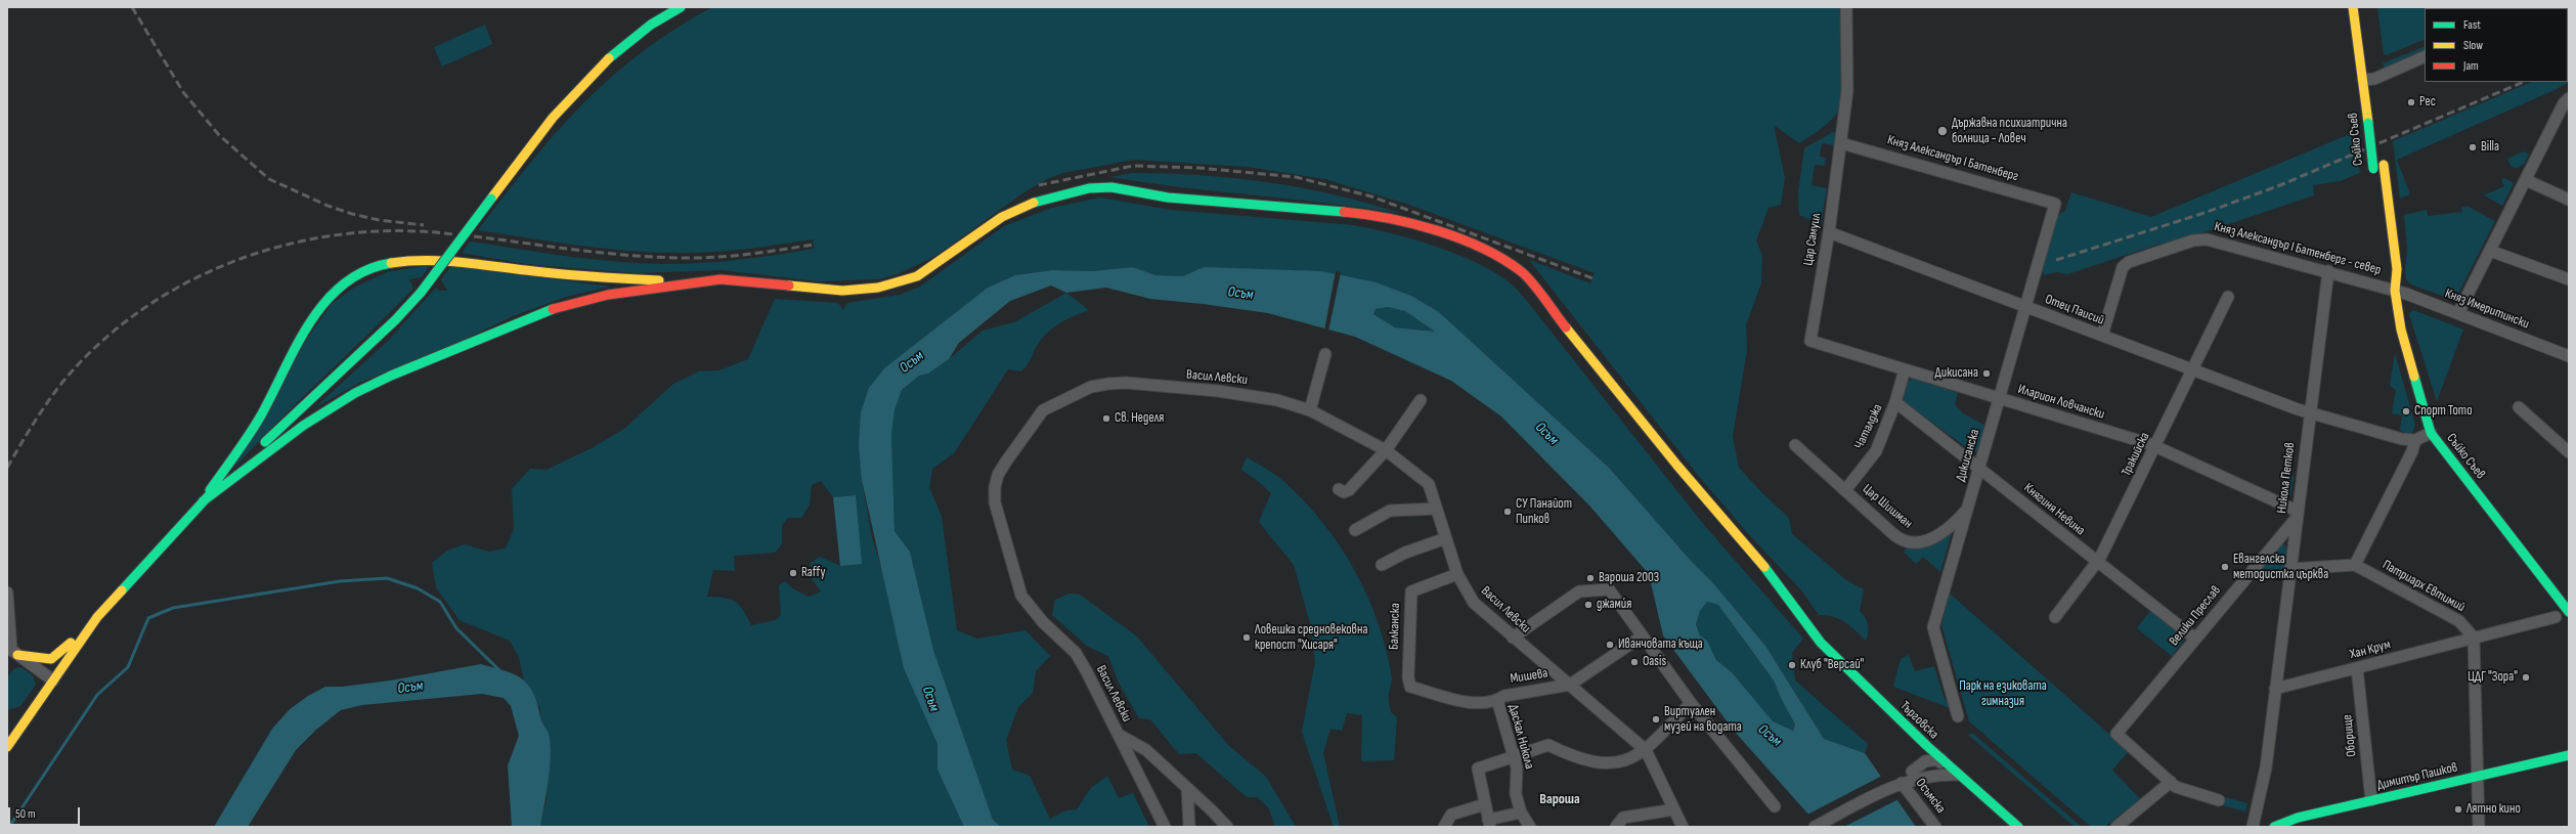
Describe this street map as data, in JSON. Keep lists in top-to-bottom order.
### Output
{
  "streets": {
    "street": [
      "Съйко Съев",
      "Княз Александър I Батенберг",
      "Цар Самуил",
      "Княз Александър I Батенберг - север",
      "Княз Имеритински",
      "Отец Паисий",
      "Васил Левски",
      "Иларион Ловчански",
      "Чаталджа",
      "Тракийска",
      "Дикисанска",
      "Никола Петков",
      "Цар Шишман",
      "Княгиня Невина",
      "Патриарх Евтимий",
      "Велики Преслав",
      "Балканска",
      "Хан Крум",
      "Мишева",
      "Търговска",
      "Оборище",
      "Даскал Никола",
      "Димитър Пашков",
      "Осъмска"
    ]
  },
  "crossings": [
    ["Съйко Съев", "Княз Александър I Батенберг - север"],
    ["Съйко Съев", "Княз Имеритински"],
    ["Княз Александър I Батенберг", "Цар Самуил"],
    ["Княз Александър I Батенберг", "Дикисанска"],
    ["Цар Самуил", "Отец Паисий"],
    ["Цар Самуил", "Иларион Ловчански"],
    ["Княз Александър I Батенберг - север", "Княз Имеритински"],
    ["Княз Александър I Батенберг - север", "Отец Паисий"],
    ["Княз Александър I Батенберг - север", "Никола Петков"],
    ["Отец Паисий", "Тракийска"],
    ["Отец Паисий", "Дикисанска"],
    ["Отец Паисий", "Никола Петков"],
    ["Васил Левски", "Балканска"],
    ["Васил Левски", "Мишева"],
    ["Иларион Ловчански", "Чаталджа"],
    ["Иларион Ловчански", "Тракийска"],
    ["Иларион Ловчански", "Дикисанска"],
    ["Иларион Ловчански", "Никола Петков"],
    ["Иларион Ловчански", "Велики Преслав"],
    ["Чаталджа", "Цар Шишман"],
    ["Чаталджа", "Княгиня Невина"],
    ["Тракийска", "Княгиня Невина"],
    ["Дикисанска", "Цар Шишман"],
    ["Дикисанска", "Княгиня Невина"],
    ["Никола Петков", "Велики Преслав"],
    ["Никола Петков", "Хан Крум"],
    ["Княгиня Невина", "Велики Преслав"],
    ["Патриарх Евтимий", "Хан Крум"],
    ["Балканска", "Мишева"],
    ["Хан Крум", "Оборище"],
    ["Мишева", "Даскал Никола"],
    ["Оборище", "Димитър Пашков"]
  ],
  "districts": ["Вароша"],
  "water": ["Осъм"],
  "parks": ["Парк на езиковата гимназия"],
  "places": [
    "Рес",
    "Държавна психиатрична болница - Ловеч",
    "Billa",
    "Дикисана",
    "Спорт Тото",
    "Св. Неделя",
    "СУ Панайот Пипков",
    "Евангелска методистка църква",
    "Raffy",
    "Вароша 2003",
    "джами́я",
    "Ловешка средновековна крепост \"Хисаря\"",
    "Иванчовата къща",
    "Oasis",
    "Клуб \"Версай\"",
    "ЦДГ \"Зора\"",
    "Виртуален музей на водата",
    "Лятно кино"
  ],
  "legend": ["Fast", "Slow", "Jam"],
  "scale_bar": "50 m"
}
